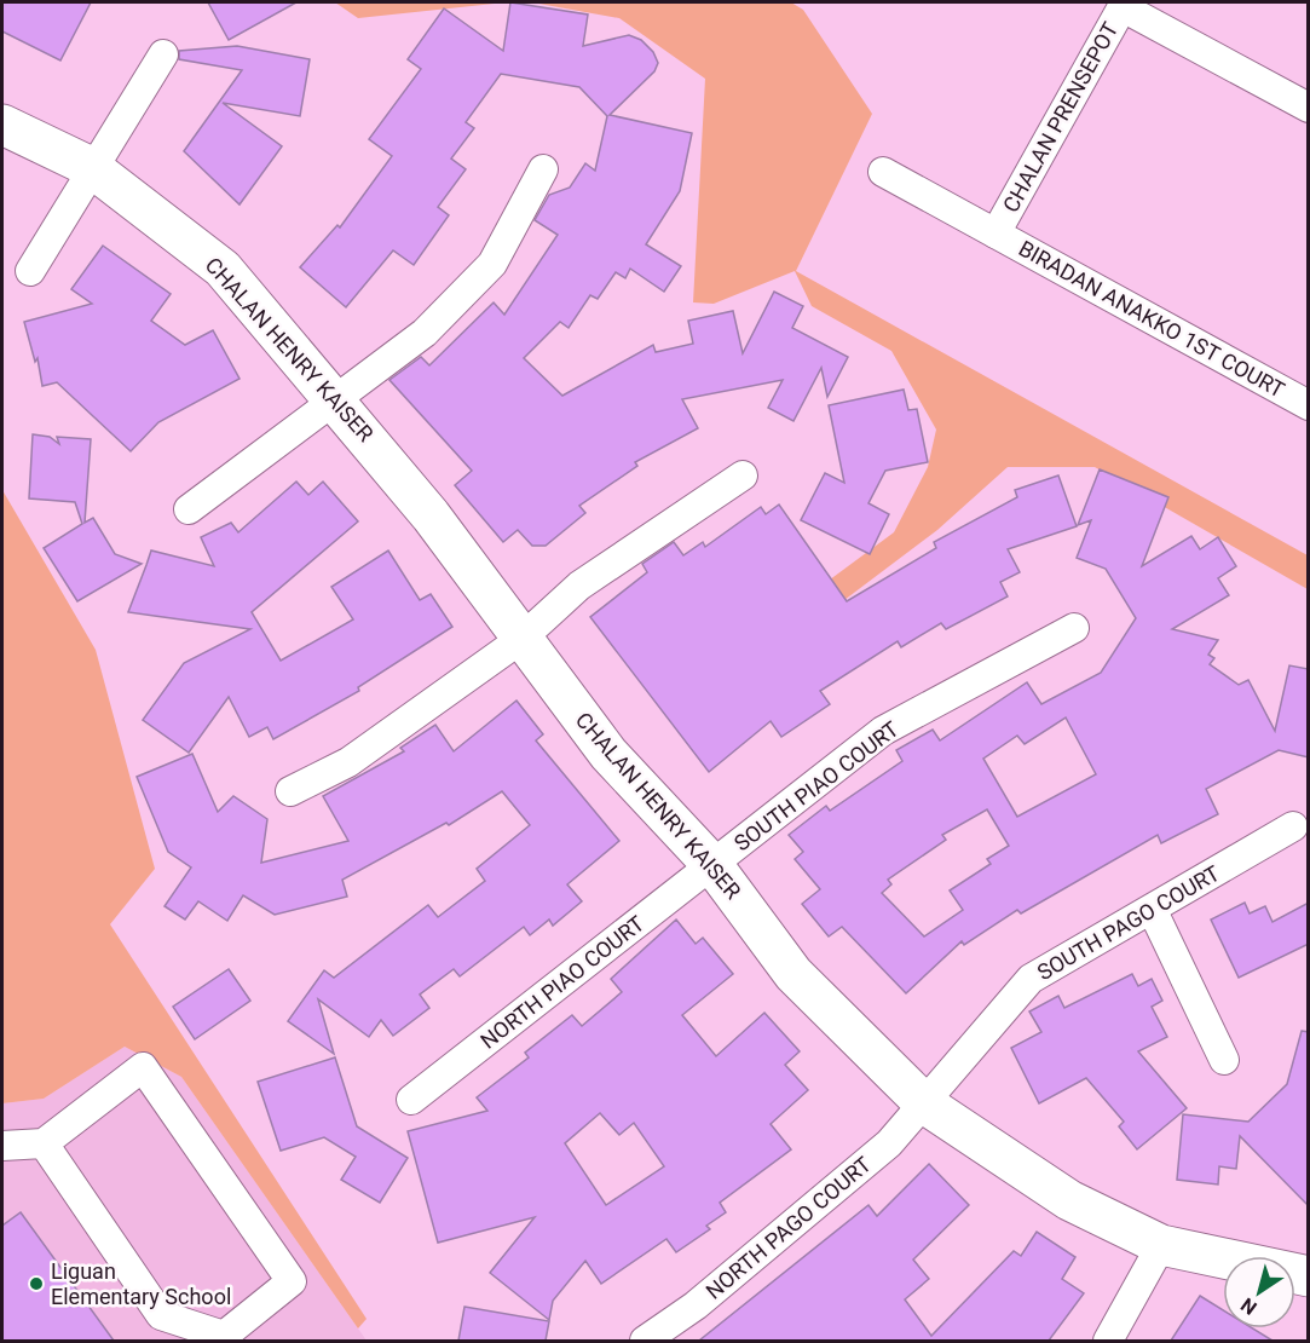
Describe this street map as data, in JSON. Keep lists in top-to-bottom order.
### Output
{
  "streets": {
    "street": [
      "CHALAN PRENSEPOT",
      "BIRADAN ANAKKO 1ST COURT",
      "CHALAN HENRY KAISER",
      "SOUTH PIAO COURT",
      "SOUTH PAGO COURT",
      "NORTH PIAO COURT",
      "NORTH PAGO COURT"
    ]
  },
  "crossings": [
    ["CHALAN PRENSEPOT", "BIRADAN ANAKKO 1ST COURT"],
    ["CHALAN HENRY KAISER", "SOUTH PIAO COURT"],
    ["CHALAN HENRY KAISER", "SOUTH PAGO COURT"],
    ["CHALAN HENRY KAISER", "NORTH PIAO COURT"],
    ["CHALAN HENRY KAISER", "NORTH PAGO COURT"],
    ["SOUTH PIAO COURT", "NORTH PIAO COURT"],
    ["SOUTH PAGO COURT", "NORTH PAGO COURT"]
  ],
  "places": ["Liguan Elementary School"],
  "north": "bottom left"
}
